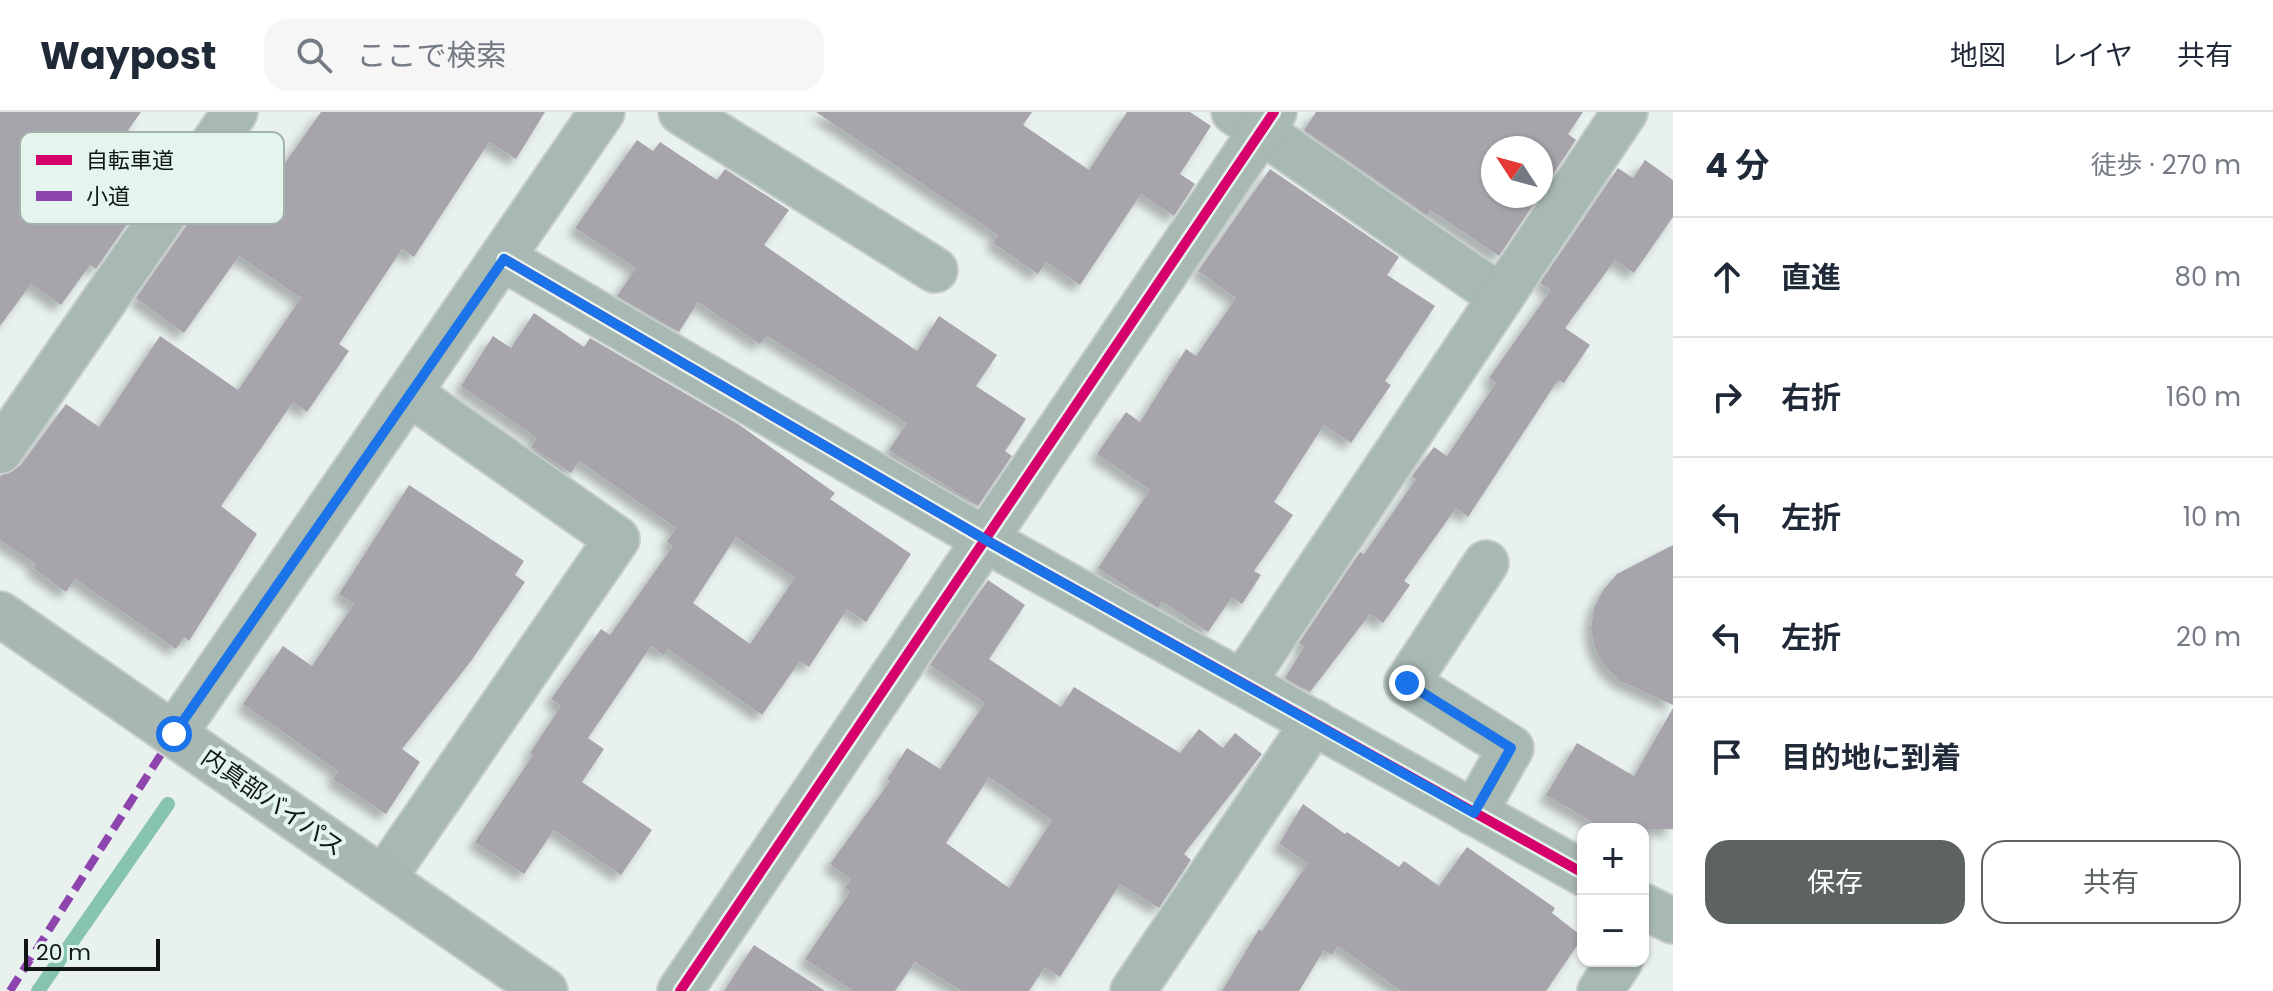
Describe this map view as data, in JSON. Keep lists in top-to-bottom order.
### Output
{
  "streets": {
    "highway": ["内真部バイパス"]
  },
  "legend": ["自転車道", "小道"],
  "scale_bar": "20 m",
  "north": "top left",
  "page": {
    "header": "Waypost",
    "search": "ここで検索",
    "nav": ["地図", "レイヤ", "共有"],
    "heading": ["4 分", "徒歩 · 270 m"],
    "list": [
      ["直進", "80 m"],
      ["右折", "160 m"],
      ["左折", "10 m"],
      ["左折", "20 m"],
      "目的地に到着"
    ],
    "buttons": ["保存", "共有"],
    "map_buttons": ["+", "−"],
    "scale": "20 m"
  }
}
